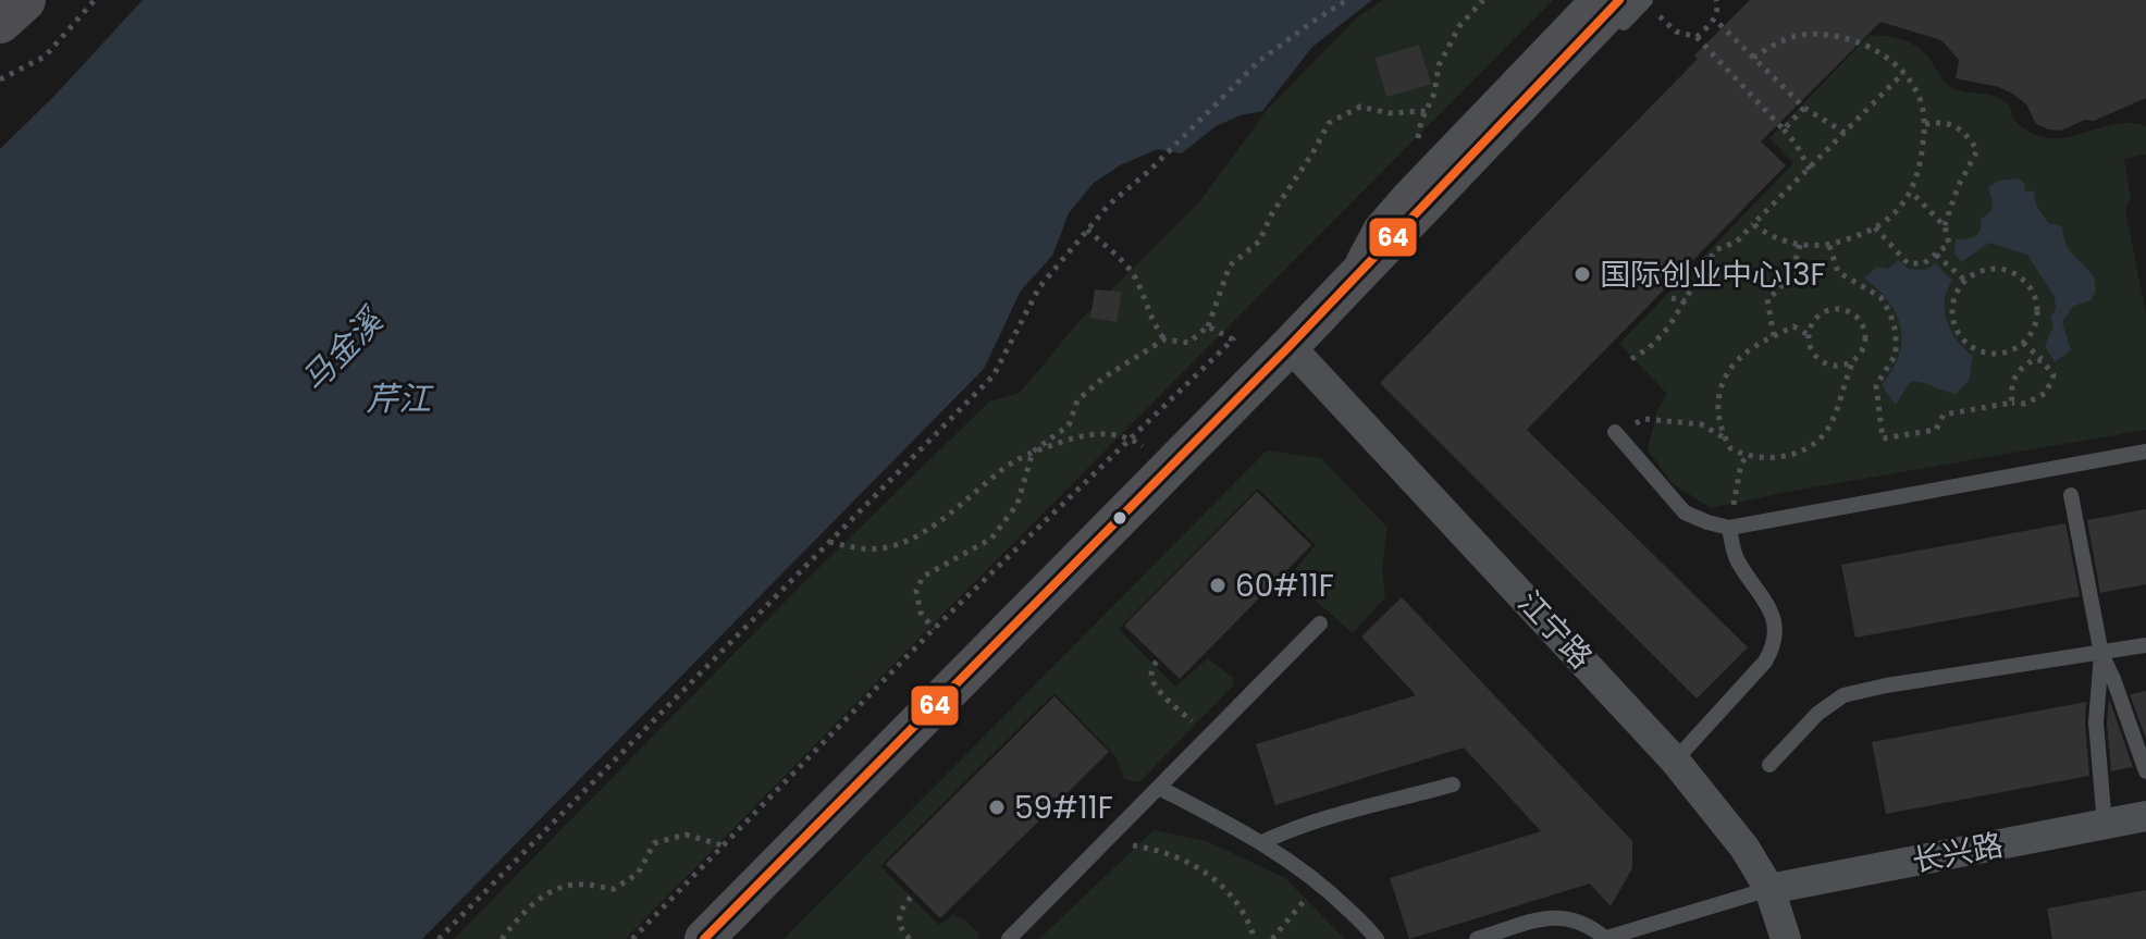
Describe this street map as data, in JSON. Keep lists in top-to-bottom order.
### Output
{
  "streets": {
    "street": ["江宁路", "长兴路"]
  },
  "crossings": [
    ["江宁路", "长兴路"]
  ],
  "water": ["马金溪", "芹江"],
  "places": ["国际创业中心13F", "60#11F", "59#11F"],
  "lines": ["transit line 64"]
}
